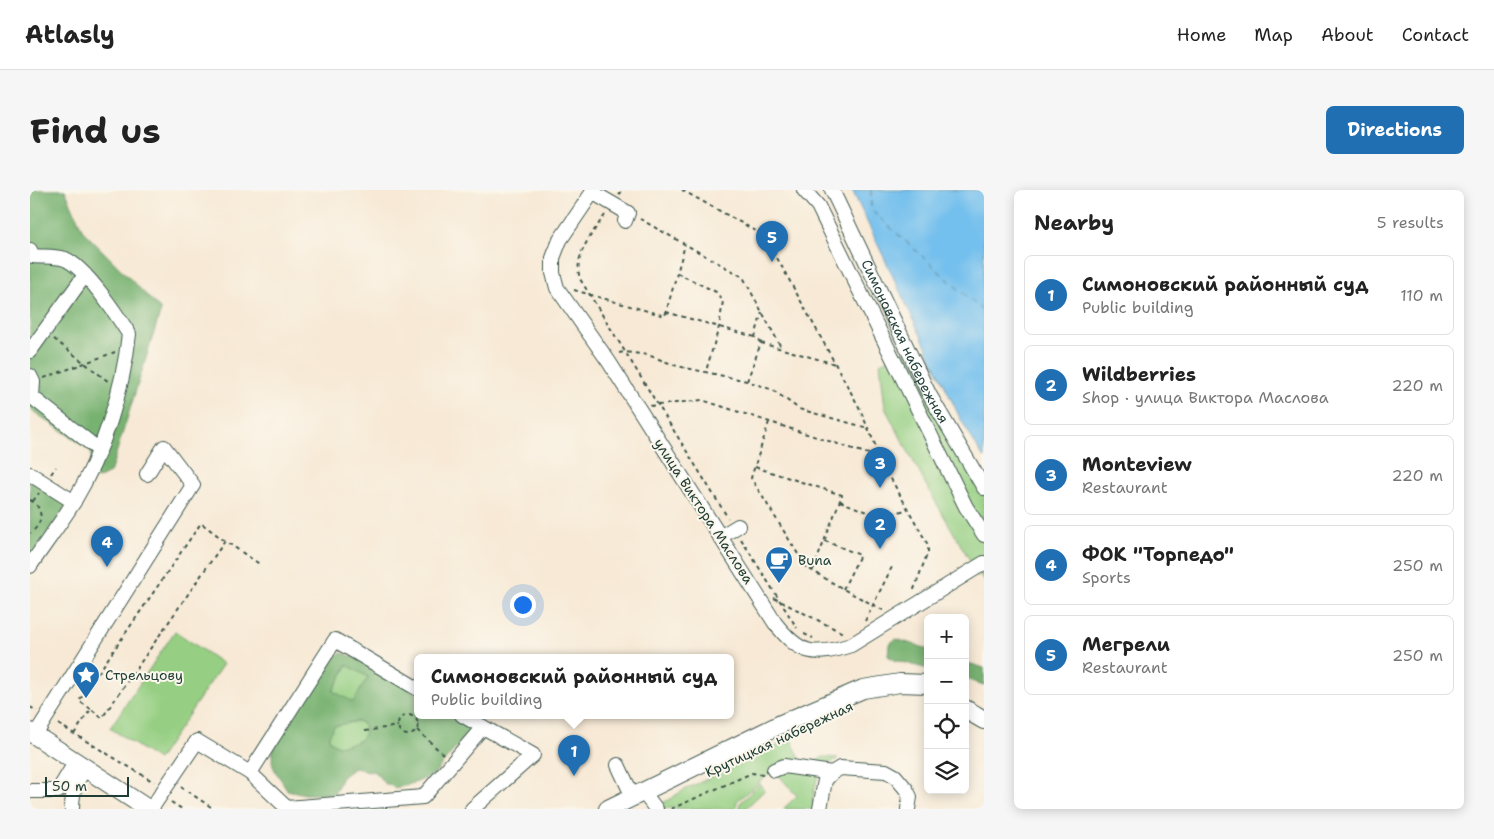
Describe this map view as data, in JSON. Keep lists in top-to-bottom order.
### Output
{
  "streets": {
    "main road": ["Крутицкая набережная"],
    "street": ["Симоновская набережная", "улица Виктора Маслова"]
  },
  "places": {
    "cafe": ["Buna"],
    "place": ["Стрельцову"]
  },
  "scale_bar": "50 m",
  "page": {
    "header": "Atlasly",
    "nav": [
      "Home",
      "Map",
      "About",
      "Contact"
    ],
    "buttons": "Directions",
    "title": "Find us",
    "heading": ["Nearby", "5 results"],
    "pins": [
      "5",
      "3",
      "2",
      "4",
      "1"
    ],
    "list": [
      {
        "mark": "1",
        "name": "Симоновский районный суд",
        "note": "Public building",
        "value": "110 m"
      },
      {
        "mark": "2",
        "name": "Wildberries",
        "note": "Shop · улица Виктора Маслова",
        "value": "220 m"
      },
      {
        "mark": "3",
        "name": "Monteview",
        "note": "Restaurant",
        "value": "220 m"
      },
      {
        "mark": "4",
        "name": "ФОК \"Торпедо\"",
        "note": "Sports",
        "value": "250 m"
      },
      {
        "mark": "5",
        "name": "Мегрели",
        "note": "Restaurant",
        "value": "250 m"
      }
    ],
    "map_buttons": ["+", "−"],
    "popup": ["Симоновский районный суд", "Public building"],
    "scale": "50 m"
  }
}
